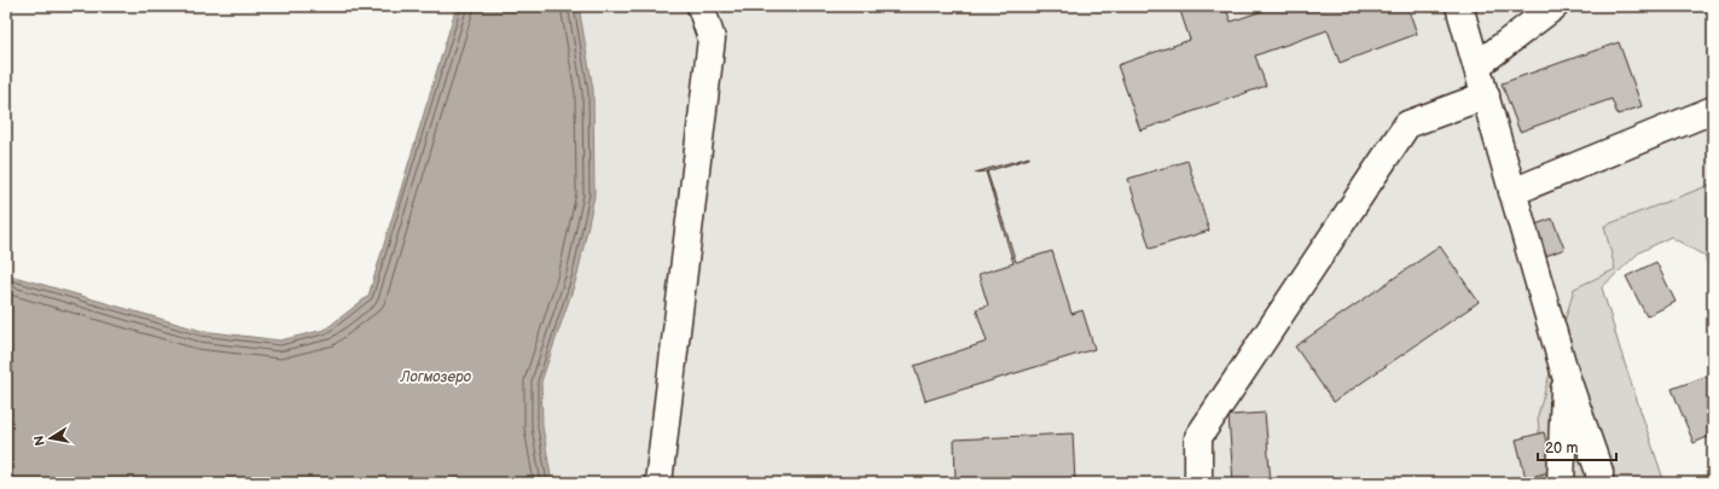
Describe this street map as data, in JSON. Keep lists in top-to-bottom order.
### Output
{
  "water": ["Логмозеро"],
  "scale_bar": "20 m",
  "north": "left"
}
